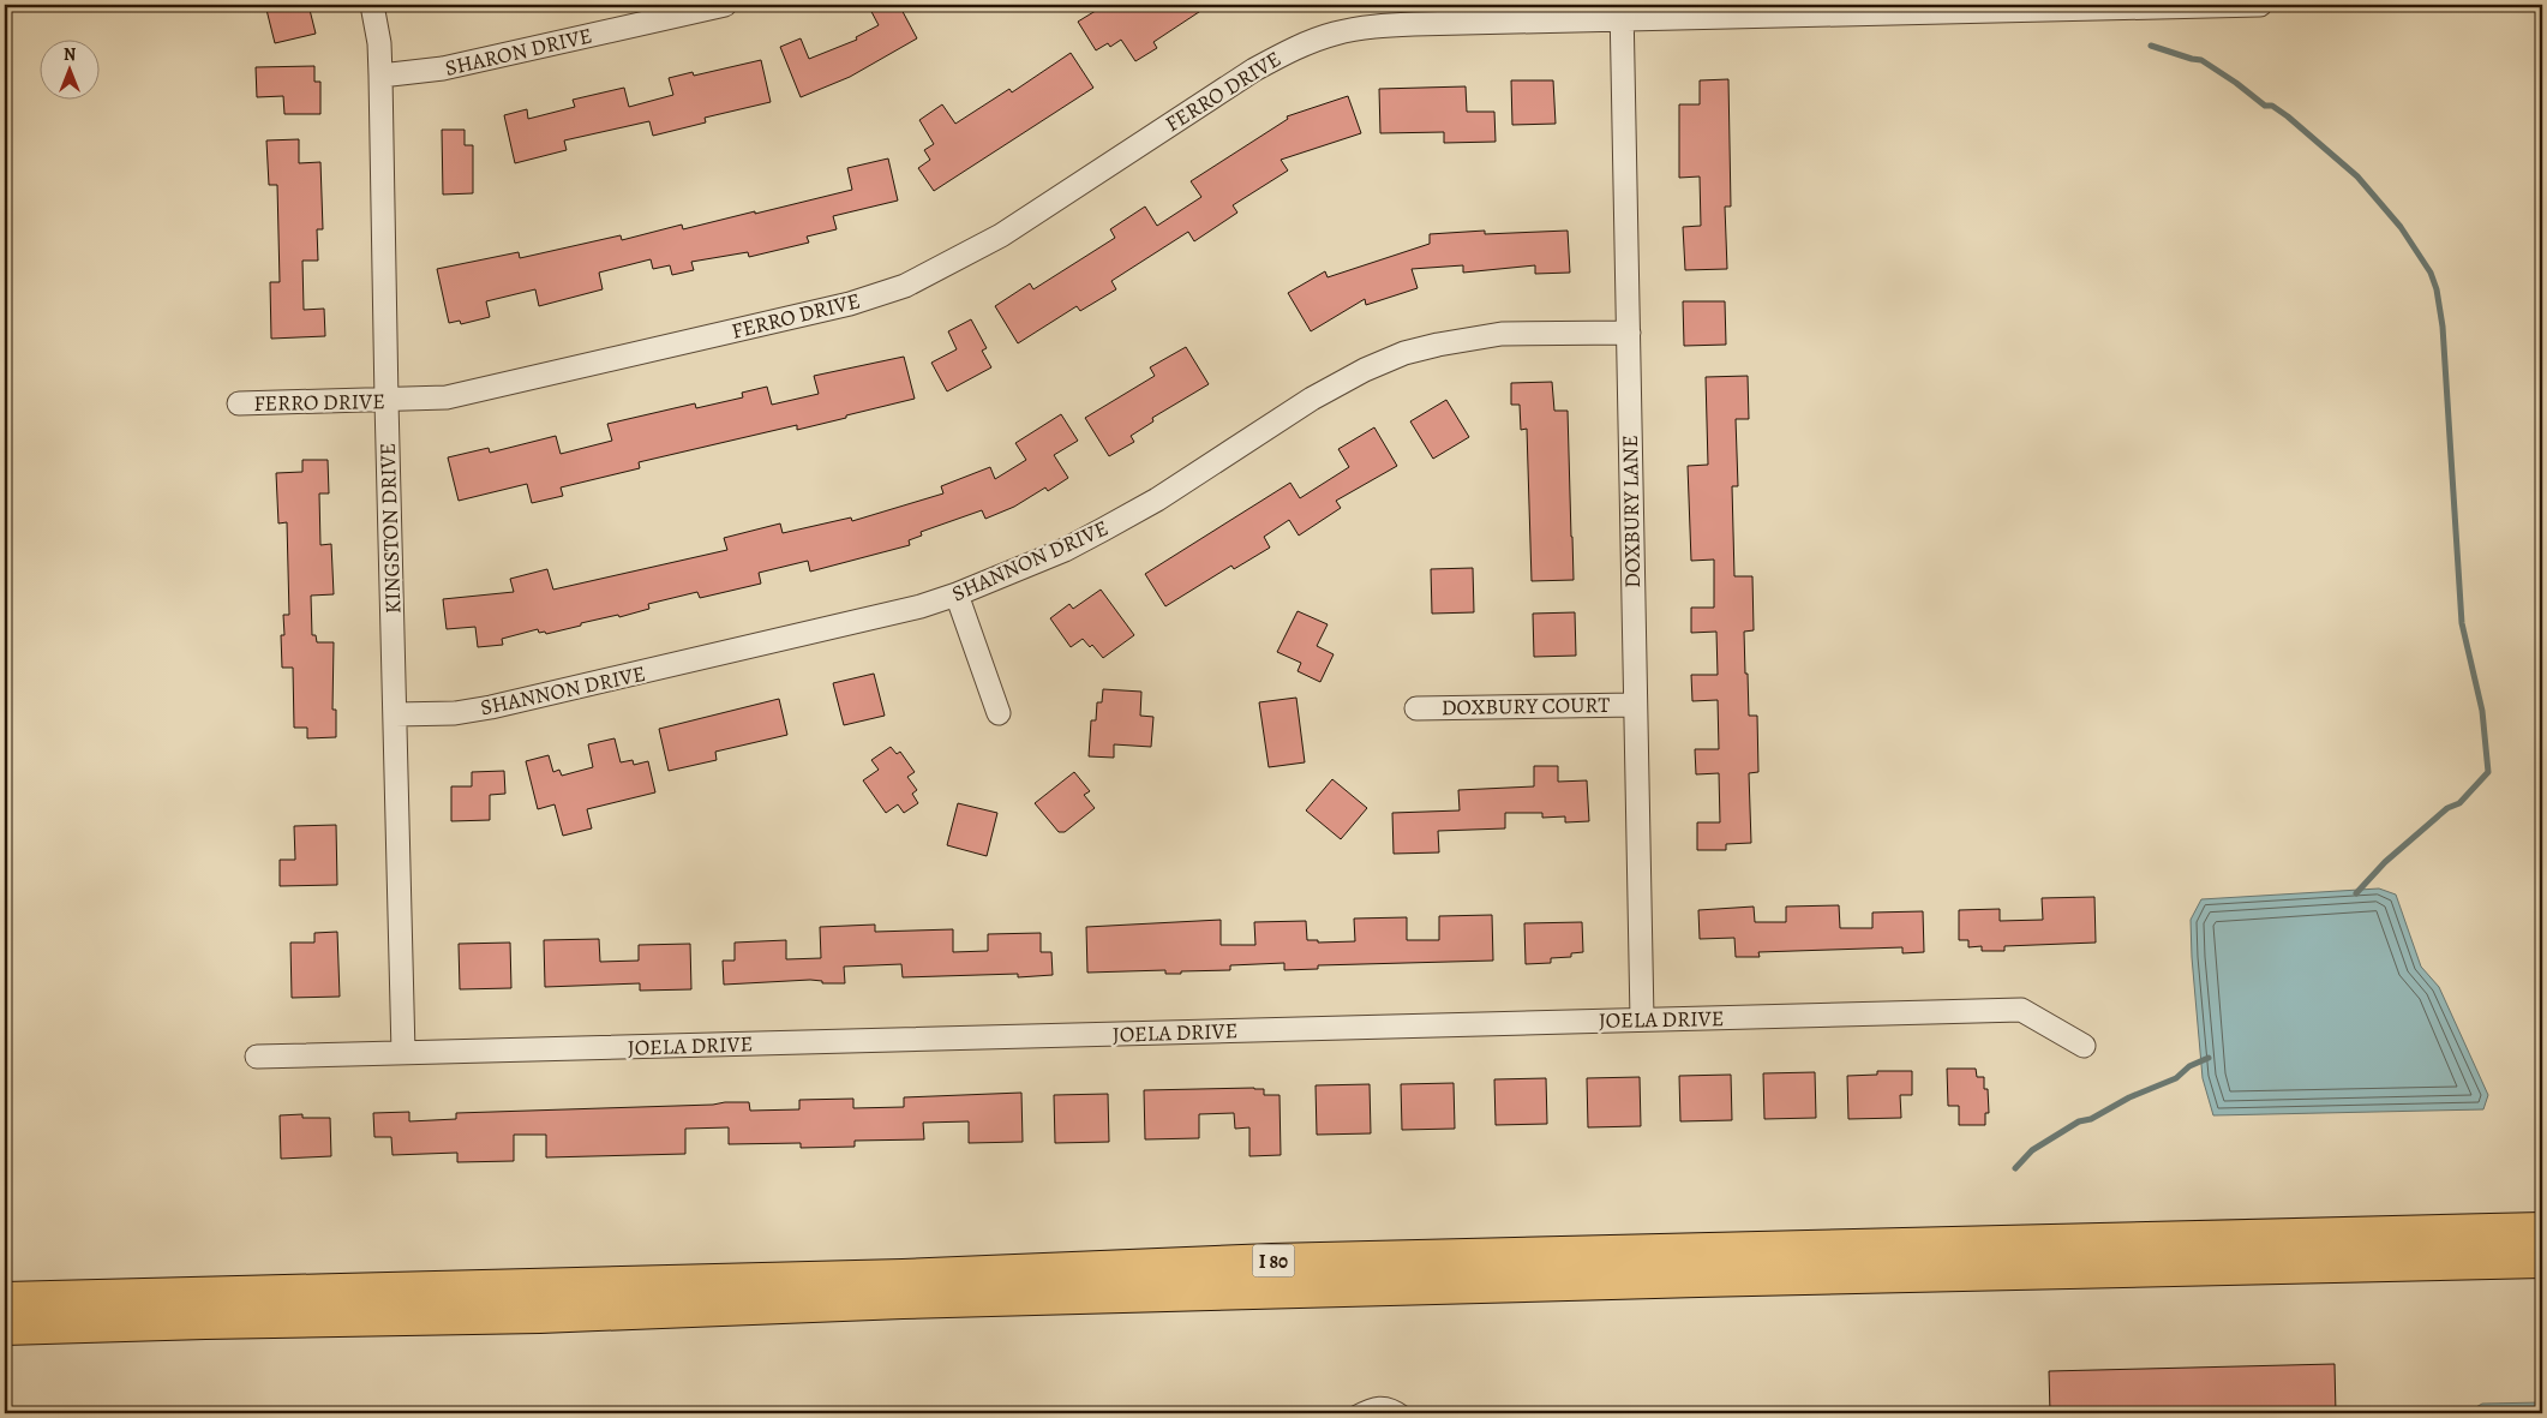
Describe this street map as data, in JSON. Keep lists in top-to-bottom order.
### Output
{
  "streets": {
    "highway": ["I 80"],
    "street": [
      "SHARON DRIVE",
      "FERRO DRIVE",
      "DOXBURY LANE",
      "KINGSTON DRIVE",
      "SHANNON DRIVE",
      "DOXBURY COURT",
      "JOELA DRIVE"
    ]
  },
  "crossings": [
    ["SHARON DRIVE", "KINGSTON DRIVE"],
    ["FERRO DRIVE", "DOXBURY LANE"],
    ["FERRO DRIVE", "KINGSTON DRIVE"],
    ["DOXBURY LANE", "SHANNON DRIVE"],
    ["DOXBURY LANE", "DOXBURY COURT"],
    ["DOXBURY LANE", "JOELA DRIVE"],
    ["KINGSTON DRIVE", "SHANNON DRIVE"],
    ["KINGSTON DRIVE", "JOELA DRIVE"]
  ],
  "north": "top"
}
